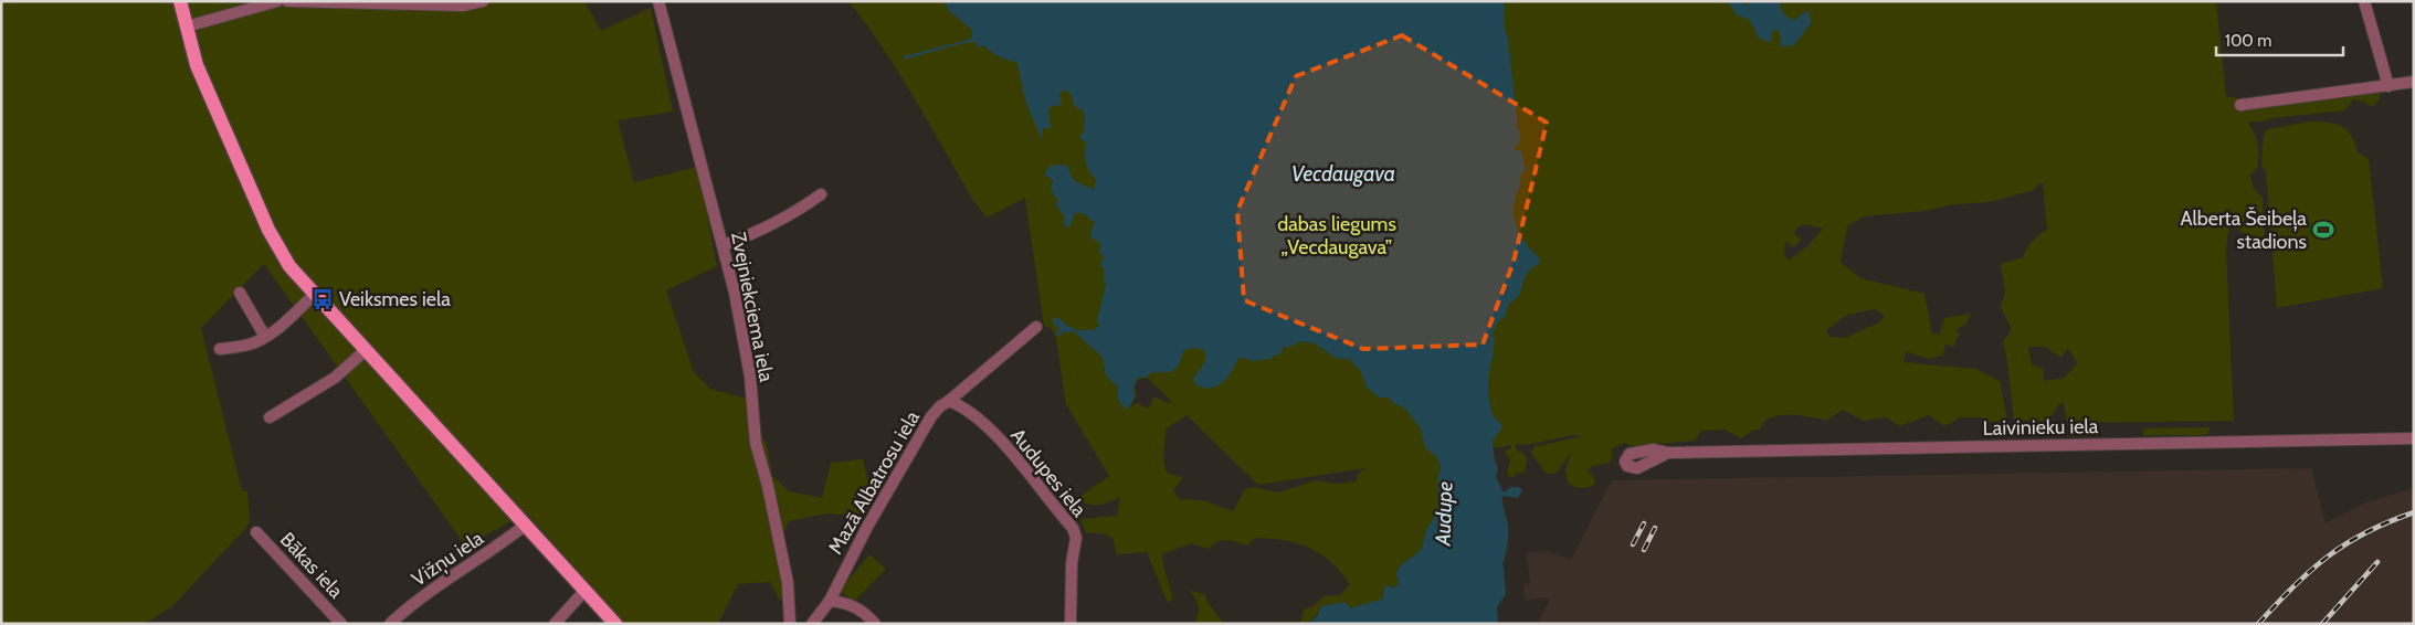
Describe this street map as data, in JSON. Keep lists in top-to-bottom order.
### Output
{
  "streets": {
    "street": [
      "Zvejniekciema iela",
      "Laivinieku iela",
      "Audupes iela",
      "Mazā Albatrosu iela",
      "Vižņu iela",
      "Bākas iela"
    ]
  },
  "crossings": [
    ["Audupes iela", "Mazā Albatrosu iela"]
  ],
  "water": ["Vecdaugava", "Audupe"],
  "parks": ["dabas liegums „Vecdaugava”"],
  "places": {
    "sports": ["Alberta Šeibeļa stadions"],
    "bus stop": ["Veiksmes iela"]
  },
  "scale_bar": "100 m"
}
